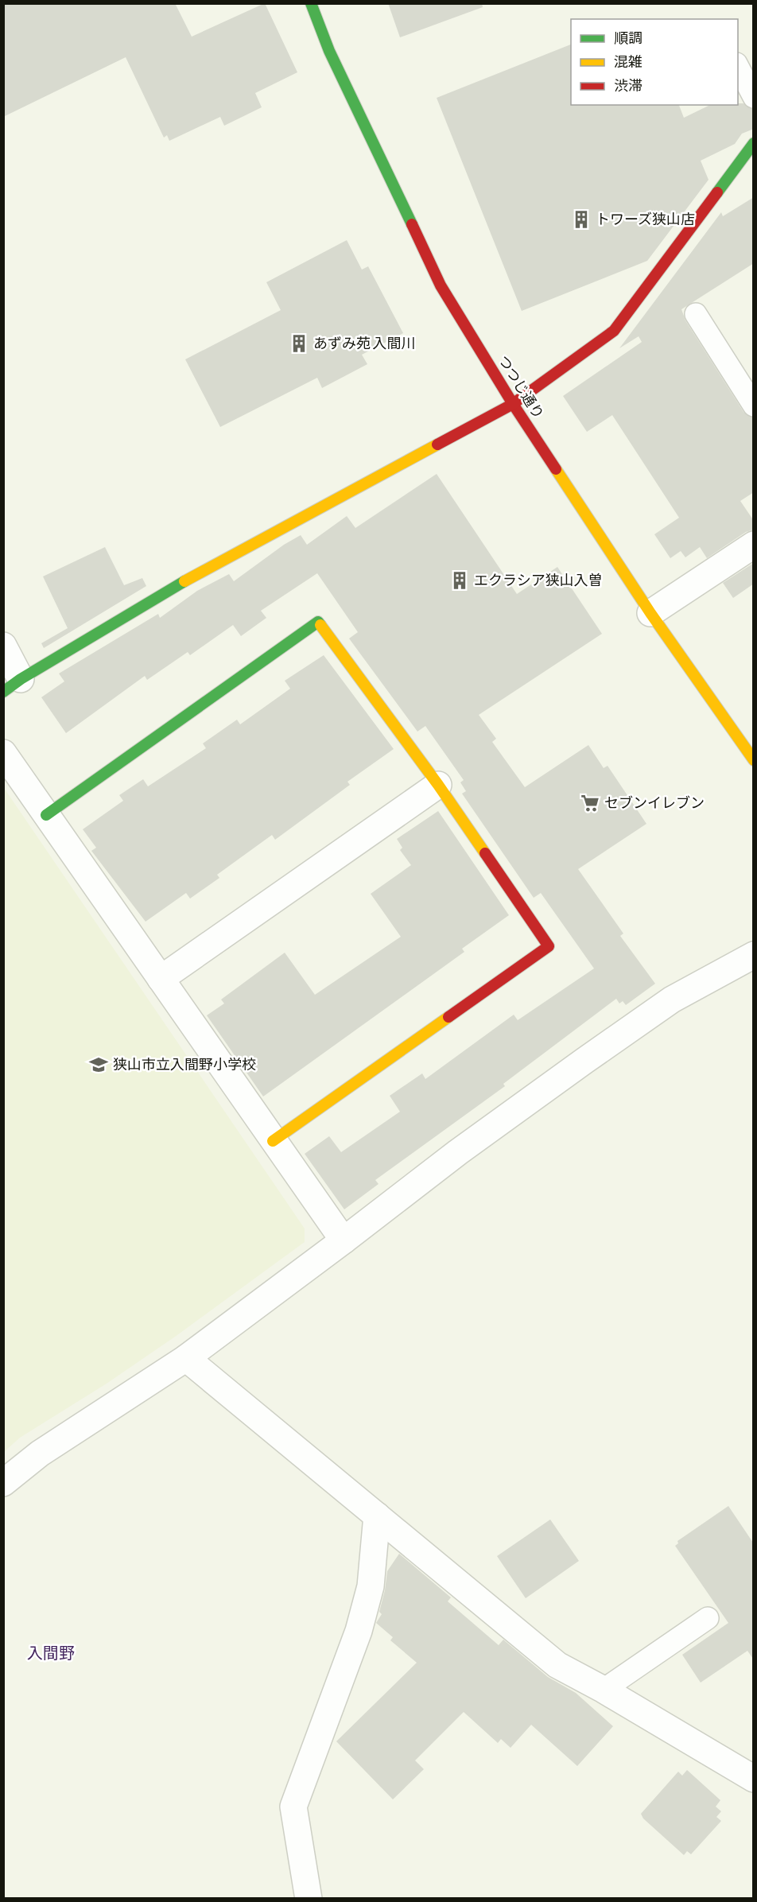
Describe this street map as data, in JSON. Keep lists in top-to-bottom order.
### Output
{
  "streets": {
    "street": ["つつじ通り"]
  },
  "districts": ["入間野"],
  "places": {
    "building": ["トワーズ狭山店", "あずみ苑 入間川", "エクラシア狭山入曽"],
    "supermarket": ["セブンイレブン"],
    "school or university": ["狭山市立入間野小学校"]
  },
  "legend": ["順調", "混雑", "渋滞"]
}
